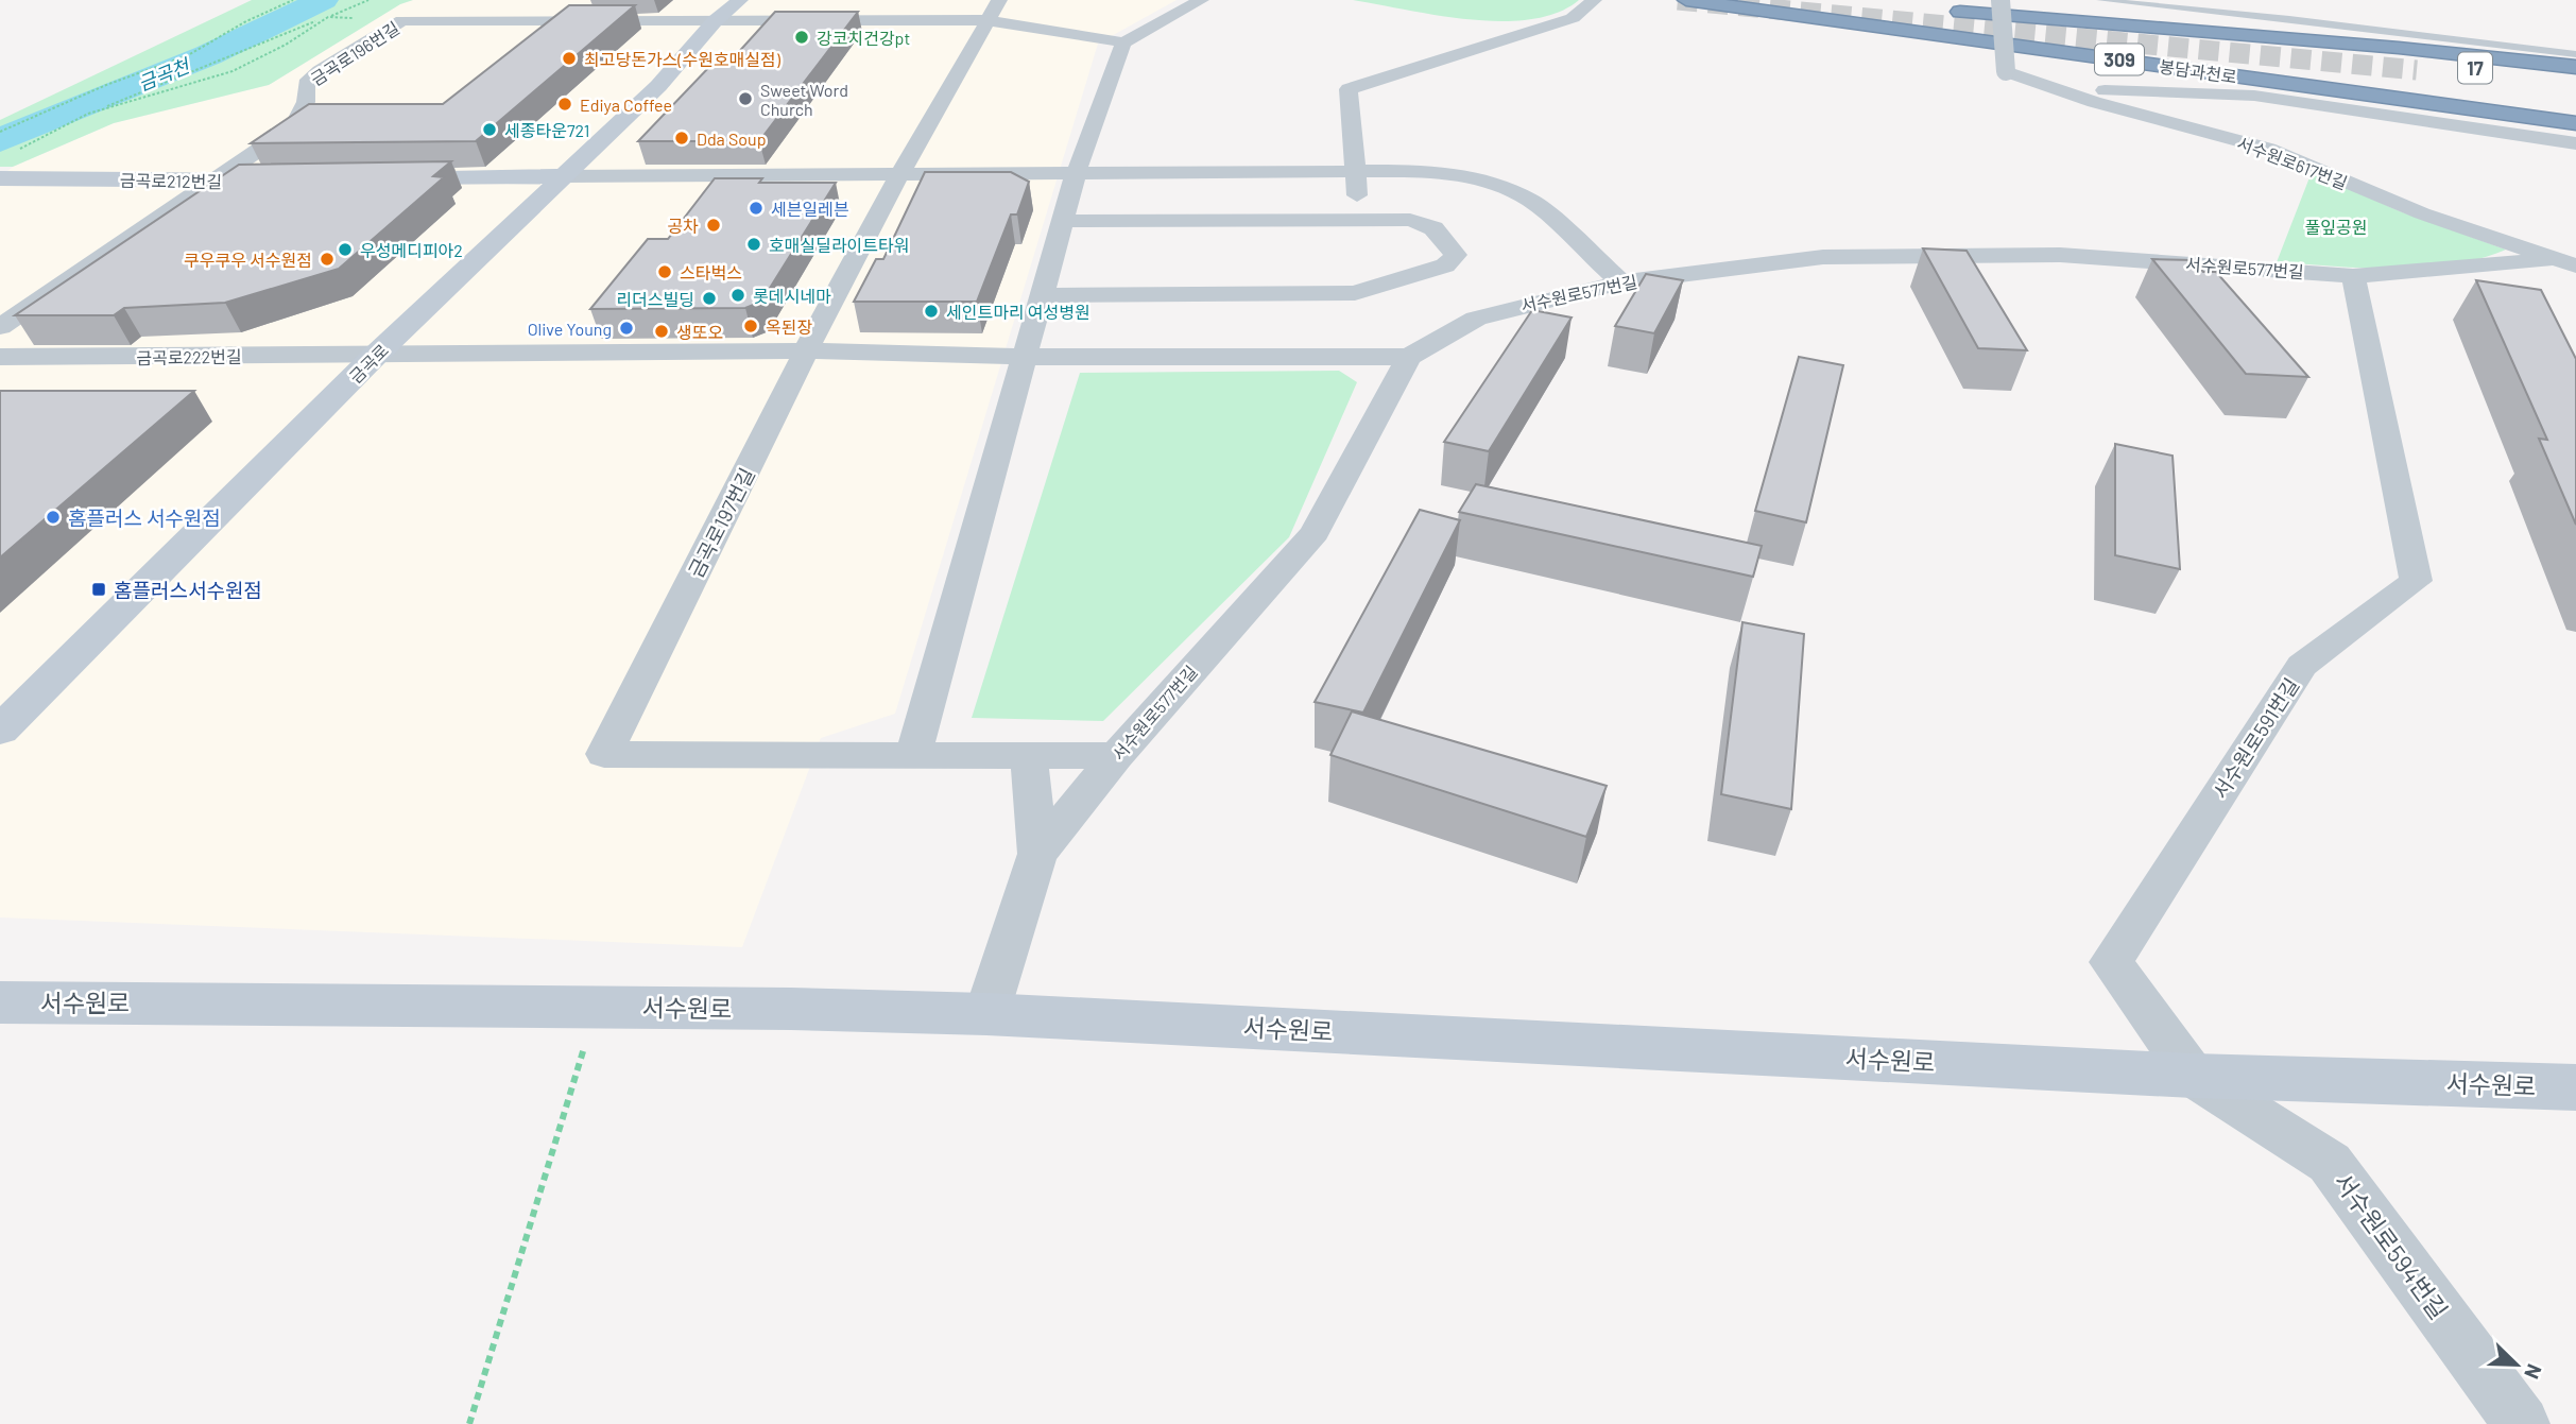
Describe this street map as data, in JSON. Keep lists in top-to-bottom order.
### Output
{
  "streets": {
    "highway": ["309", "17", "봉담과천로"],
    "main road": ["금곡로212번길", "금곡로", "서수원로"],
    "street": [
      "금곡로196번길",
      "서수원로617번길",
      "서수원로577번길",
      "금곡로222번길",
      "금곡로197번길",
      "서수원로591번길",
      "서수원로594번길"
    ]
  },
  "crossings": [
    ["금곡로196번길", "금곡로212번길"],
    ["금곡로196번길", "금곡로"],
    ["서수원로617번길", "서수원로577번길"],
    ["서수원로577번길", "금곡로222번길"],
    ["서수원로577번길", "금곡로197번길"],
    ["서수원로577번길", "서수원로591번길"],
    ["서수원로577번길", "서수원로"],
    ["금곡로222번길", "금곡로"],
    ["금곡로222번길", "금곡로197번길"],
    ["서수원로591번길", "서수원로"],
    ["서수원로591번길", "서수원로594번길"],
    ["서수원로", "서수원로594번길"]
  ],
  "water": ["금곡천"],
  "parks": ["풀잎공원"],
  "places": {
    "other": [
      "강코치건강pt",
      "최고당돈가스(수원호매실점)",
      "Sweet Word Church",
      "Ediya Coffee",
      "세종타운721",
      "Dda Soup",
      "세븐일레븐",
      "공차",
      "호매실딜라이트타워",
      "우성메디피아2",
      "쿠우쿠우 서수원점",
      "스타벅스",
      "롯데시네마",
      "리더스빌딩",
      "세인트마리 여성병원",
      "옥된장",
      "Olive Young",
      "생또오",
      "홈플러스 서수원점"
    ],
    "transit": ["홈플러스서수원점"]
  },
  "north": "bottom right"
}
